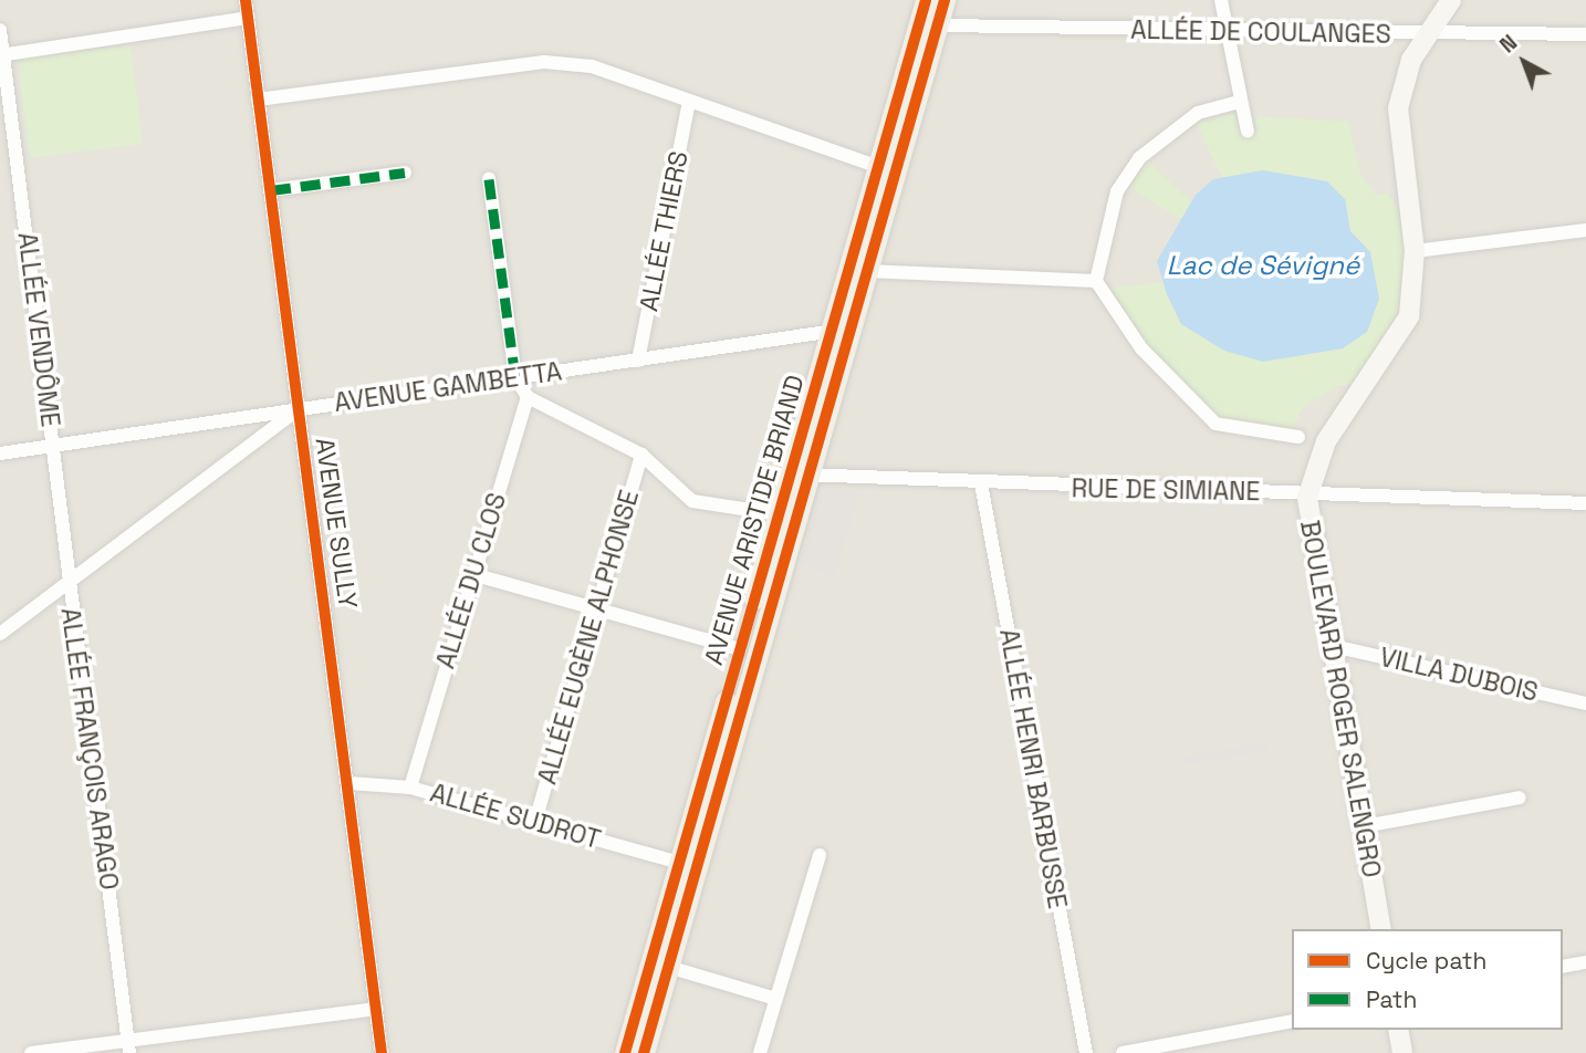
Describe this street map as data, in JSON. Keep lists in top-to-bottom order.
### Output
{
  "streets": {
    "main road": ["AVENUE ARISTIDE BRIAND", "BOULEVARD ROGER SALENGRO"],
    "street": [
      "ALLÉE DE COULANGES",
      "ALLÉE THIERS",
      "ALLÉE VENDÔME",
      "AVENUE GAMBETTA",
      "RUE DE SIMIANE",
      "AVENUE SULLY",
      "ALLÉE DU CLOS",
      "ALLÉE EUGÈNE ALPHONSE",
      "VILLA DUBOIS",
      "ALLÉE FRANÇOIS ARAGO",
      "ALLÉE HENRI BARBUSSE",
      "ALLÉE SUDROT"
    ]
  },
  "crossings": [
    ["ALLÉE DE COULANGES", "AVENUE ARISTIDE BRIAND"],
    ["ALLÉE DE COULANGES", "BOULEVARD ROGER SALENGRO"],
    ["ALLÉE THIERS", "AVENUE GAMBETTA"],
    ["ALLÉE VENDÔME", "AVENUE GAMBETTA"],
    ["ALLÉE VENDÔME", "ALLÉE FRANÇOIS ARAGO"],
    ["AVENUE GAMBETTA", "AVENUE ARISTIDE BRIAND"],
    ["AVENUE GAMBETTA", "AVENUE SULLY"],
    ["AVENUE GAMBETTA", "ALLÉE FRANÇOIS ARAGO"],
    ["RUE DE SIMIANE", "AVENUE ARISTIDE BRIAND"],
    ["RUE DE SIMIANE", "BOULEVARD ROGER SALENGRO"],
    ["RUE DE SIMIANE", "ALLÉE HENRI BARBUSSE"],
    ["AVENUE ARISTIDE BRIAND", "ALLÉE SUDROT"],
    ["AVENUE SULLY", "ALLÉE SUDROT"],
    ["ALLÉE DU CLOS", "ALLÉE SUDROT"],
    ["ALLÉE EUGÈNE ALPHONSE", "ALLÉE SUDROT"],
    ["VILLA DUBOIS", "BOULEVARD ROGER SALENGRO"]
  ],
  "water": ["Lac de Sévigné"],
  "legend": ["Cycle path", "Path"],
  "north": "top left"
}
